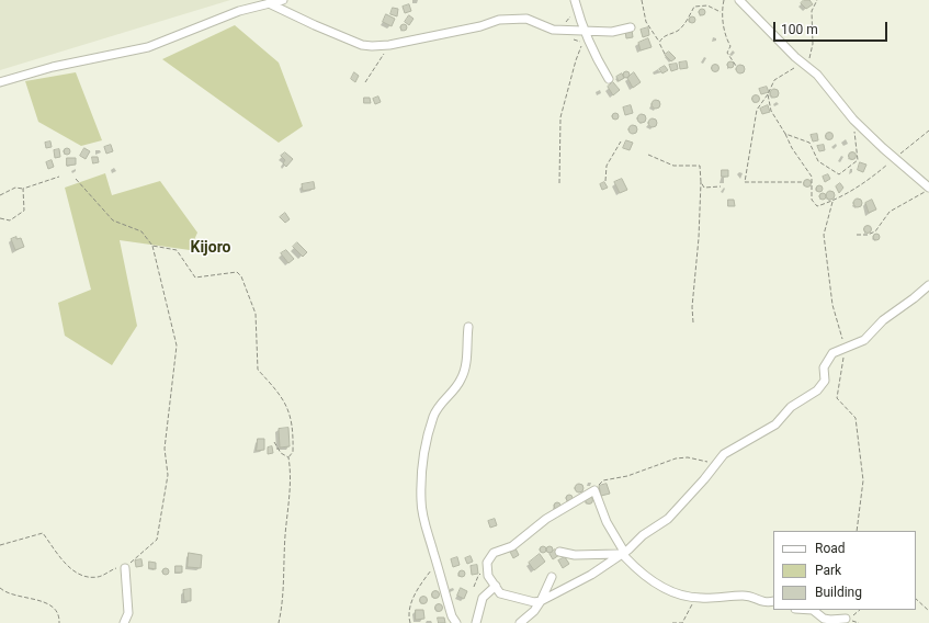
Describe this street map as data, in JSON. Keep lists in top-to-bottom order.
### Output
{
  "districts": ["Kijoro"],
  "legend": ["Road", "Park", "Building"],
  "scale_bar": "100 m"
}
